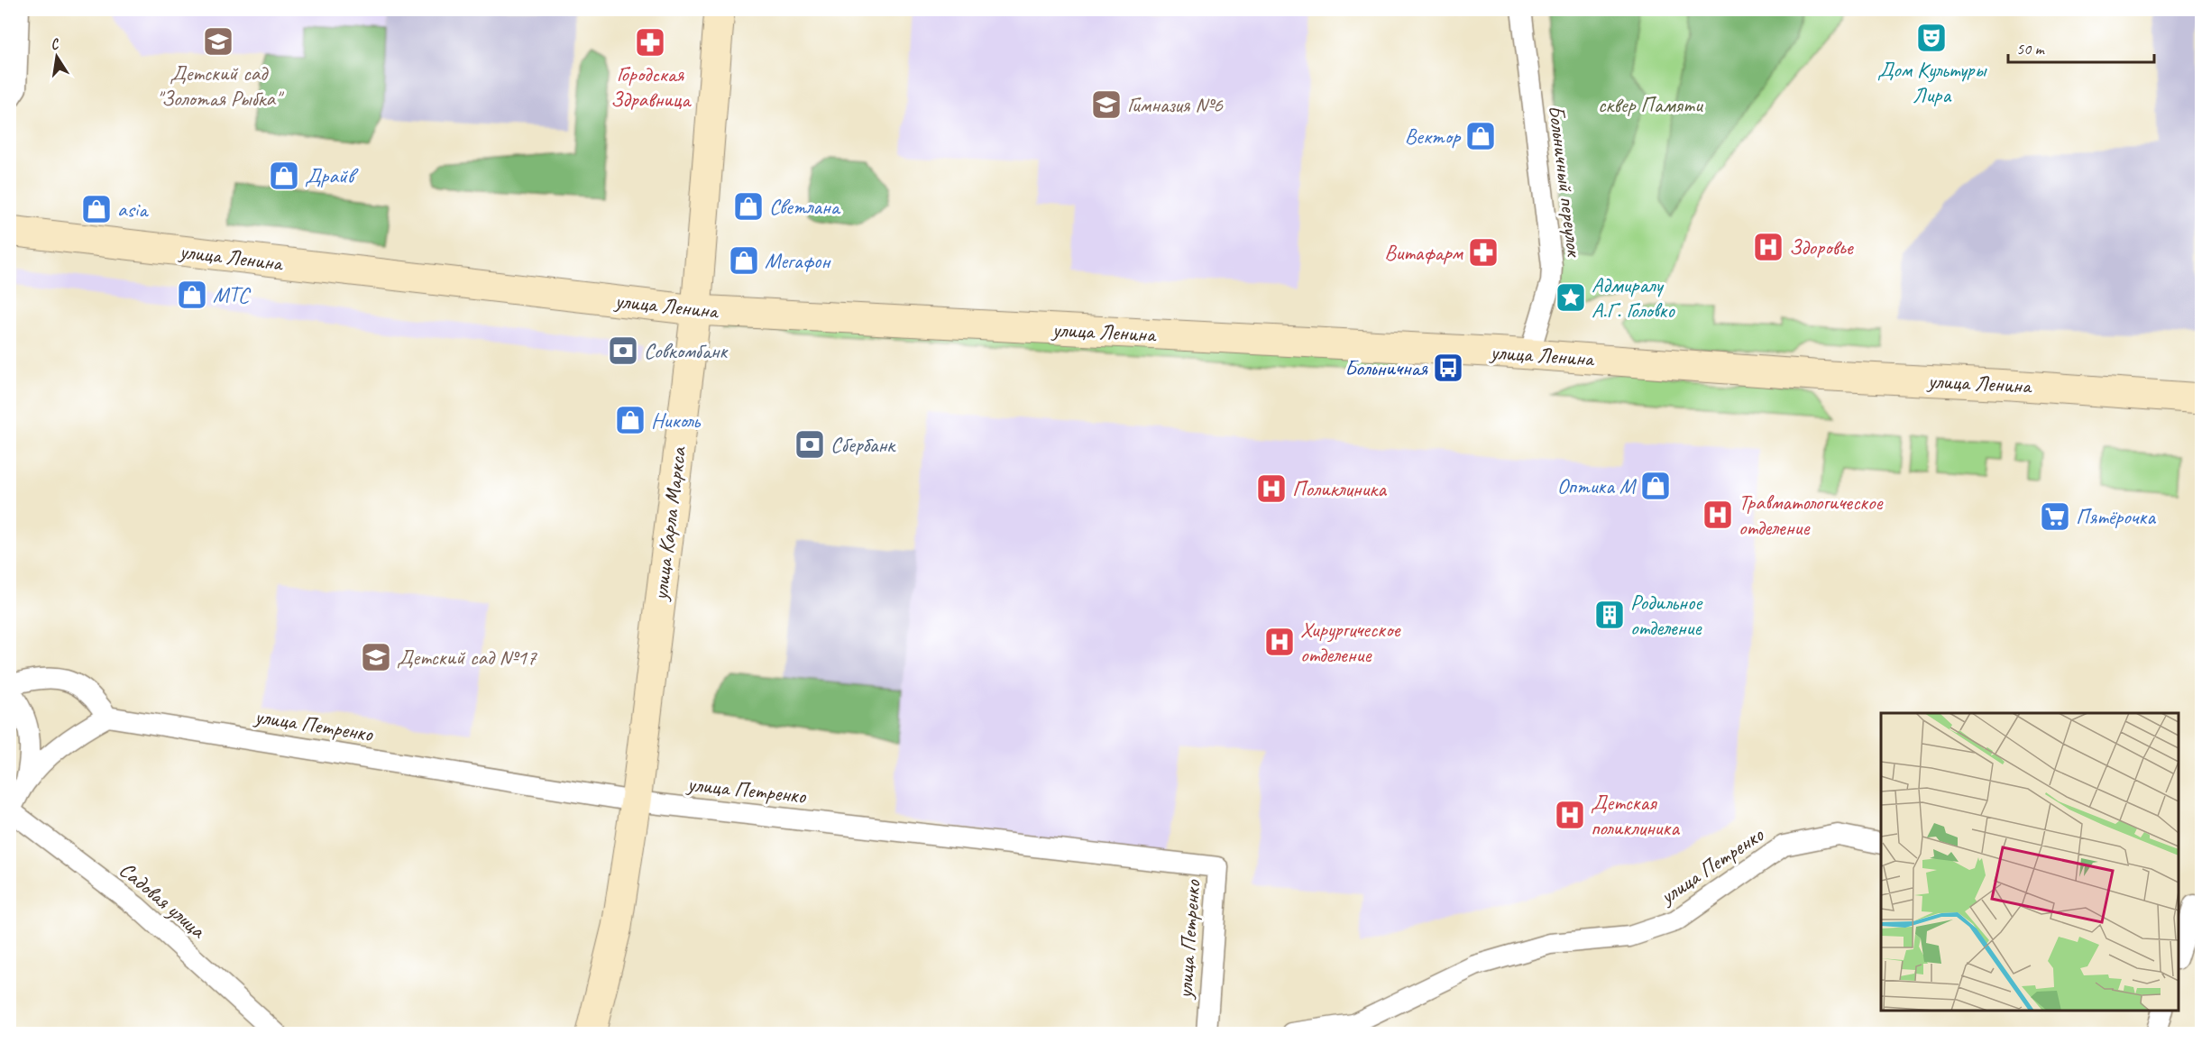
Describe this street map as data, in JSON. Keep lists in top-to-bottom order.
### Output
{
  "streets": {
    "street": [
      "Больничный переулок",
      "улица Ленина",
      "улица Карла Маркса",
      "улица Петренко",
      "Садовая улица"
    ]
  },
  "crossings": [
    ["Больничный переулок", "улица Ленина"],
    ["улица Ленина", "улица Карла Маркса"],
    ["улица Карла Маркса", "улица Петренко"]
  ],
  "parks": ["сквер Памяти"],
  "places": {
    "theatre": ["Дом Культуры Лира"],
    "school or university": ["Детский сад \"Золотая Рыбка\"", "Гимназия №6", "Детский сад №17"],
    "pharmacy": ["Городская Здравница", "Витафарм"],
    "shop": [
      "Вектор",
      "Драйв",
      "Светлана",
      "asia",
      "Мегафон",
      "МТС",
      "Николь",
      "Оптика М"
    ],
    "hospital": [
      "Здоровье",
      "Поликлиника",
      "Травматологическое отделение",
      "Хирургическое отделение",
      "Детская поликлиника"
    ],
    "place": ["Адмиралу А.Г. Головко"],
    "bank": ["Совкомбанк", "Сбербанк"],
    "bus stop": ["Больничная"],
    "supermarket": ["Пятёрочка"],
    "building": ["Родильное отделение"]
  },
  "scale_bar": "50 m",
  "north": "top"
}
